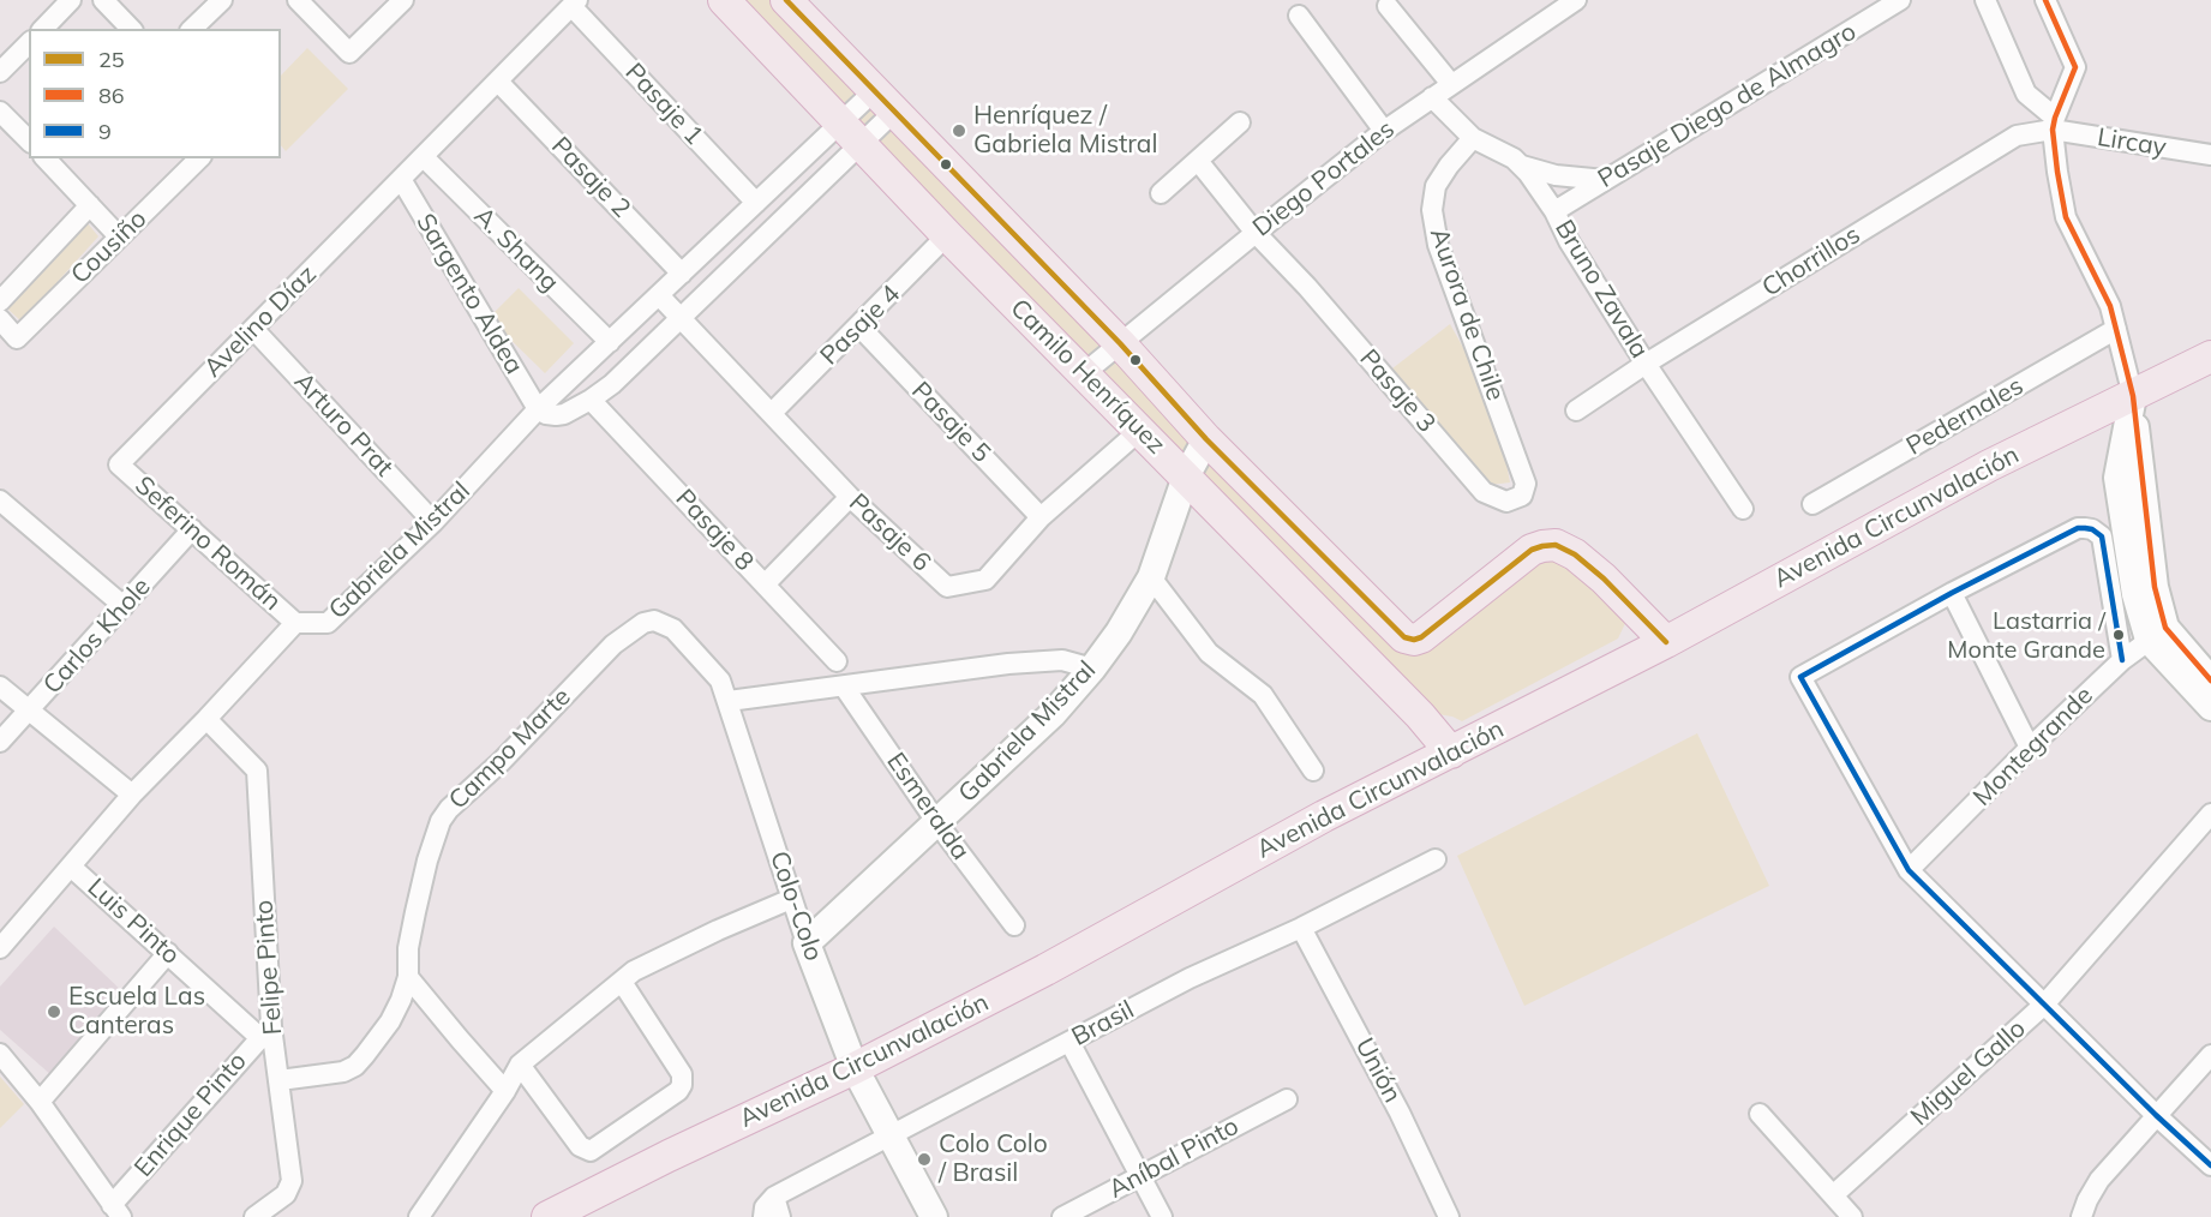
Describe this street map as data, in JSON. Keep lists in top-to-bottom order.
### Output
{
  "streets": {
    "main road": ["Camilo Henríquez", "Avenida Circunvalación"],
    "street": [
      "Pasaje 1",
      "Pasaje Diego de Almagro",
      "Lircay",
      "Pasaje 2",
      "Diego Portales",
      "Cousiño",
      "A. Shang",
      "Chorrillos",
      "Bruno Zavala",
      "Sargento Aldea",
      "Aurora de Chile",
      "Avelino Díaz",
      "Pasaje 4",
      "Pasaje 3",
      "Pedernales",
      "Pasaje 5",
      "Arturo Prat",
      "Pasaje 8",
      "Pasaje 6",
      "Seferino Román",
      "Gabriela Mistral",
      "Carlos Khole",
      "Montegrande",
      "Campo Marte",
      "Esmeralda",
      "Colo-Colo",
      "Luis Pinto",
      "Felipe Pinto",
      "Brasil",
      "Unión",
      "Miguel Gallo",
      "Enrique Pinto",
      "Aníbal Pinto"
    ]
  },
  "crossings": [
    ["Pasaje 1", "Avelino Díaz"],
    ["Pasaje 1", "Gabriela Mistral"],
    ["Pasaje Diego de Almagro", "Bruno Zavala"],
    ["Lircay", "Chorrillos"],
    ["Pasaje 2", "Avelino Díaz"],
    ["Pasaje 2", "Gabriela Mistral"],
    ["Diego Portales", "Bruno Zavala"],
    ["Diego Portales", "Camilo Henríquez"],
    ["Diego Portales", "Pasaje 3"],
    ["A. Shang", "Avelino Díaz"],
    ["A. Shang", "Gabriela Mistral"],
    ["Chorrillos", "Bruno Zavala"],
    ["Bruno Zavala", "Aurora de Chile"],
    ["Sargento Aldea", "Avelino Díaz"],
    ["Sargento Aldea", "Gabriela Mistral"],
    ["Aurora de Chile", "Pasaje 3"],
    ["Avelino Díaz", "Arturo Prat"],
    ["Avelino Díaz", "Seferino Román"],
    ["Pasaje 4", "Camilo Henríquez"],
    ["Pasaje 4", "Pasaje 5"],
    ["Pasaje 4", "Pasaje 6"],
    ["Camilo Henríquez", "Avenida Circunvalación"],
    ["Camilo Henríquez", "Pasaje 6"],
    ["Camilo Henríquez", "Gabriela Mistral"],
    ["Pasaje 5", "Pasaje 6"],
    ["Arturo Prat", "Gabriela Mistral"],
    ["Avenida Circunvalación", "Colo-Colo"],
    ["Pasaje 8", "Gabriela Mistral"],
    ["Pasaje 6", "Gabriela Mistral"],
    ["Seferino Román", "Gabriela Mistral"],
    ["Seferino Román", "Carlos Khole"],
    ["Gabriela Mistral", "Esmeralda"],
    ["Gabriela Mistral", "Colo-Colo"],
    ["Gabriela Mistral", "Luis Pinto"],
    ["Gabriela Mistral", "Felipe Pinto"],
    ["Campo Marte", "Colo-Colo"],
    ["Campo Marte", "Felipe Pinto"],
    ["Colo-Colo", "Brasil"],
    ["Luis Pinto", "Felipe Pinto"],
    ["Luis Pinto", "Enrique Pinto"],
    ["Felipe Pinto", "Enrique Pinto"],
    ["Brasil", "Unión"]
  ],
  "places": [
    "Henríquez / Gabriela Mistral",
    "Lastarria / Monte Grande",
    "Escuela Las Canteras",
    "Colo Colo / Brasil"
  ],
  "lines": ["transit line 25", "transit line 86", "transit line 9"],
  "legend": ["25", "86", "9"]
}
